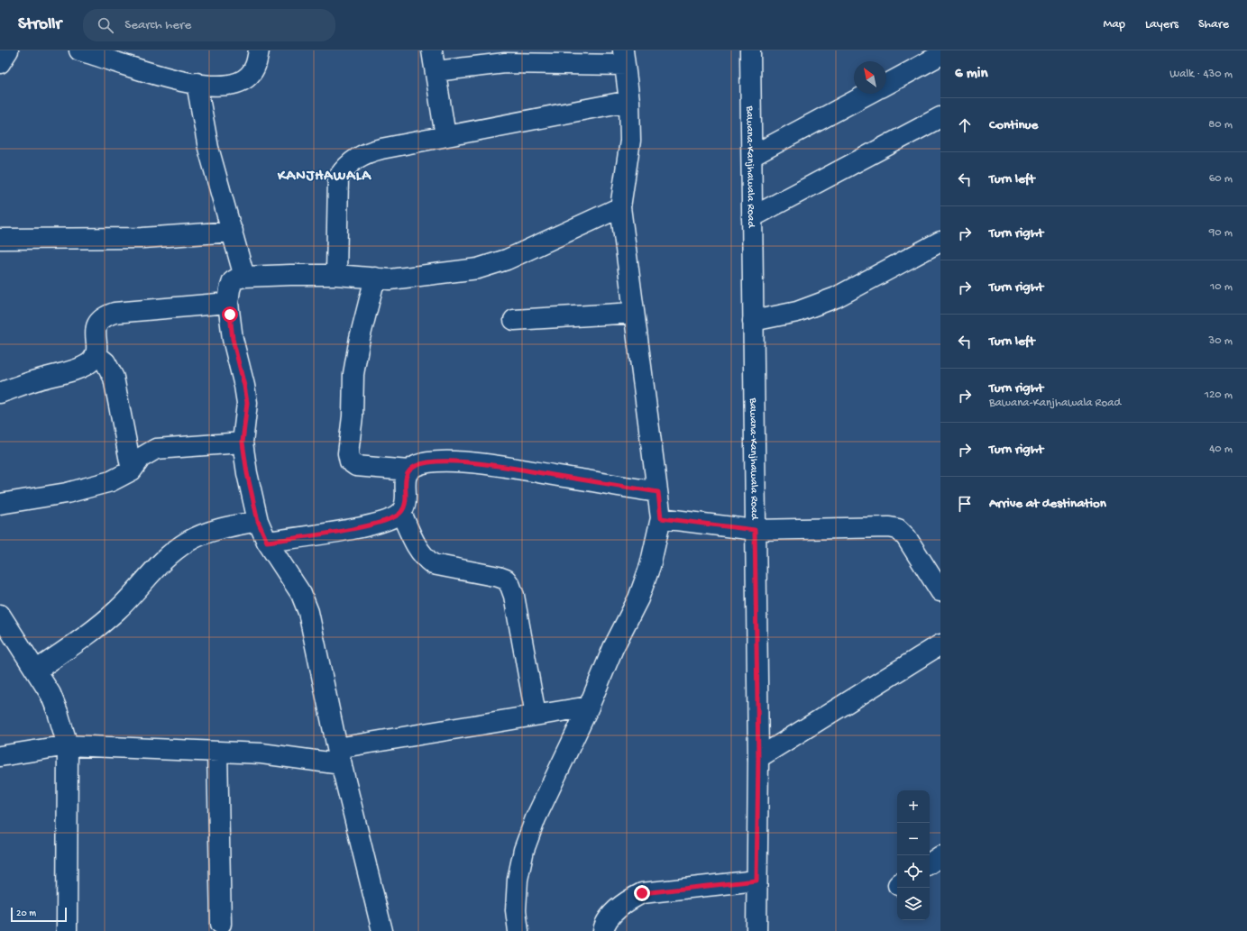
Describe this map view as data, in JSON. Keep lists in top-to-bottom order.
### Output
{
  "streets": {
    "street": ["Bawana-Kanjhawala Road"]
  },
  "districts": ["KANJHAWALA"],
  "scale_bar": "20 m",
  "north": "top left",
  "page": {
    "header": "Strollr",
    "search": "Search here",
    "nav": ["Map", "Layers", "Share"],
    "heading": ["6 min", "Walk · 430 m"],
    "list": [
      ["Continue", "80 m"],
      ["Turn left", "60 m"],
      ["Turn right", "90 m"],
      ["Turn right", "10 m"],
      ["Turn left", "30 m"],
      ["Turn right", "Bawana-Kanjhawala Road", "120 m"],
      ["Turn right", "40 m"],
      "Arrive at destination"
    ],
    "map_buttons": ["+", "−"],
    "scale": "20 m"
  }
}
